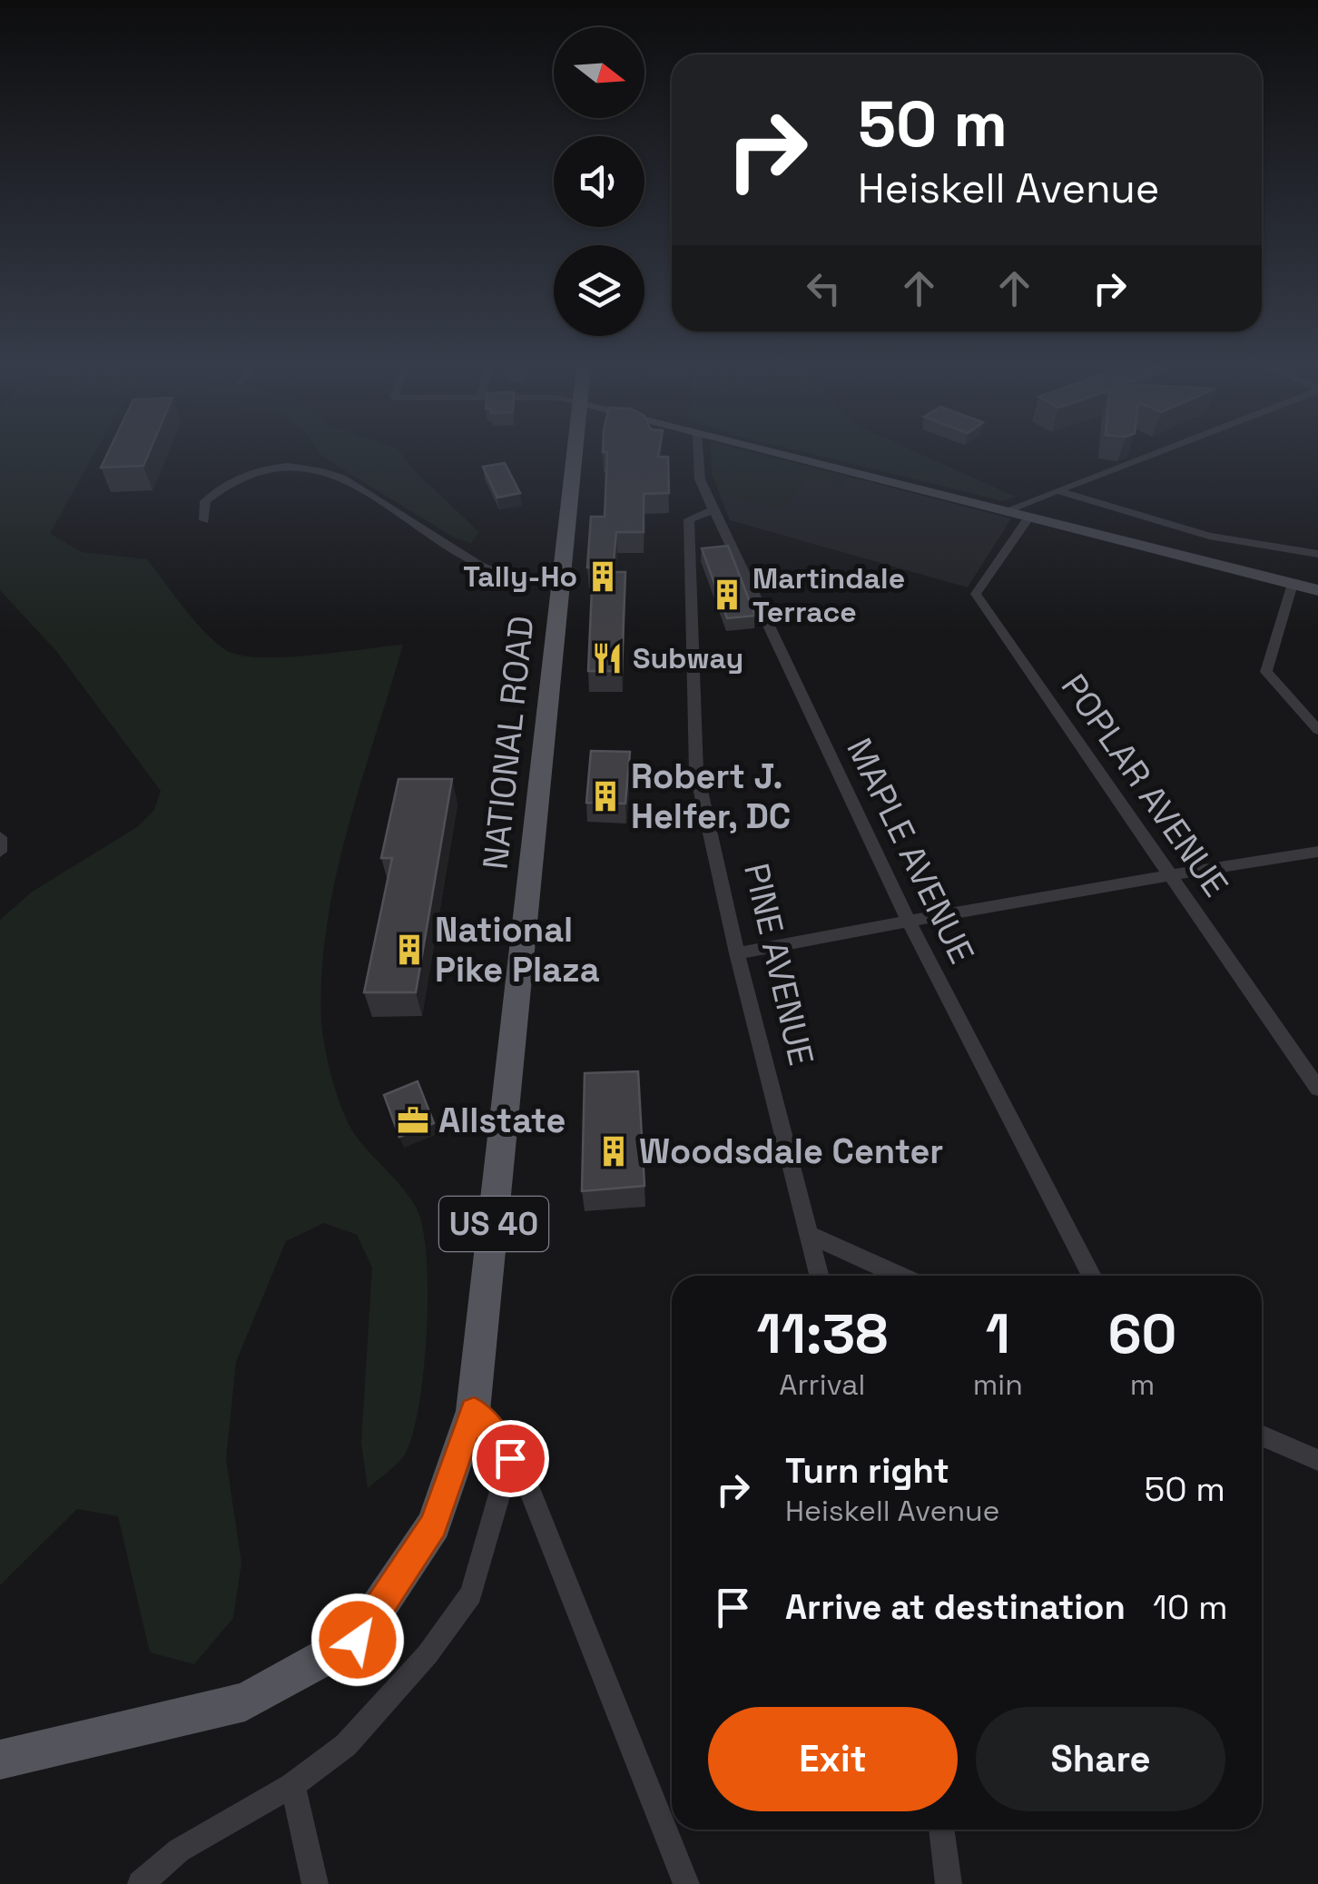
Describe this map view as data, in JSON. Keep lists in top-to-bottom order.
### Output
{
  "streets": {
    "main road": ["NATIONAL ROAD", "US 40"],
    "street": ["POPLAR AVENUE", "MAPLE AVENUE", "PINE AVENUE"]
  },
  "crossings": [
    ["MAPLE AVENUE", "PINE AVENUE"]
  ],
  "places": {
    "building": [
      "Tally-Ho",
      "Martindale Terrace",
      "Robert J. Helfer, DC",
      "National Pike Plaza",
      "Woodsdale Center"
    ],
    "restaurant": ["Subway"],
    "office": ["Allstate"]
  },
  "north": "right",
  "page": {
    "turn": ["50 m", "Heiskell Avenue"],
    "eta": [
      "11:38",
      "Arrival",
      "1",
      "min",
      "60",
      "m"
    ],
    "list": [
      {
        "name": "Turn right",
        "note": "Heiskell Avenue",
        "value": "50 m"
      },
      {
        "name": "Arrive at destination",
        "value": "10 m"
      }
    ],
    "buttons": ["Exit", "Share"]
  }
}
